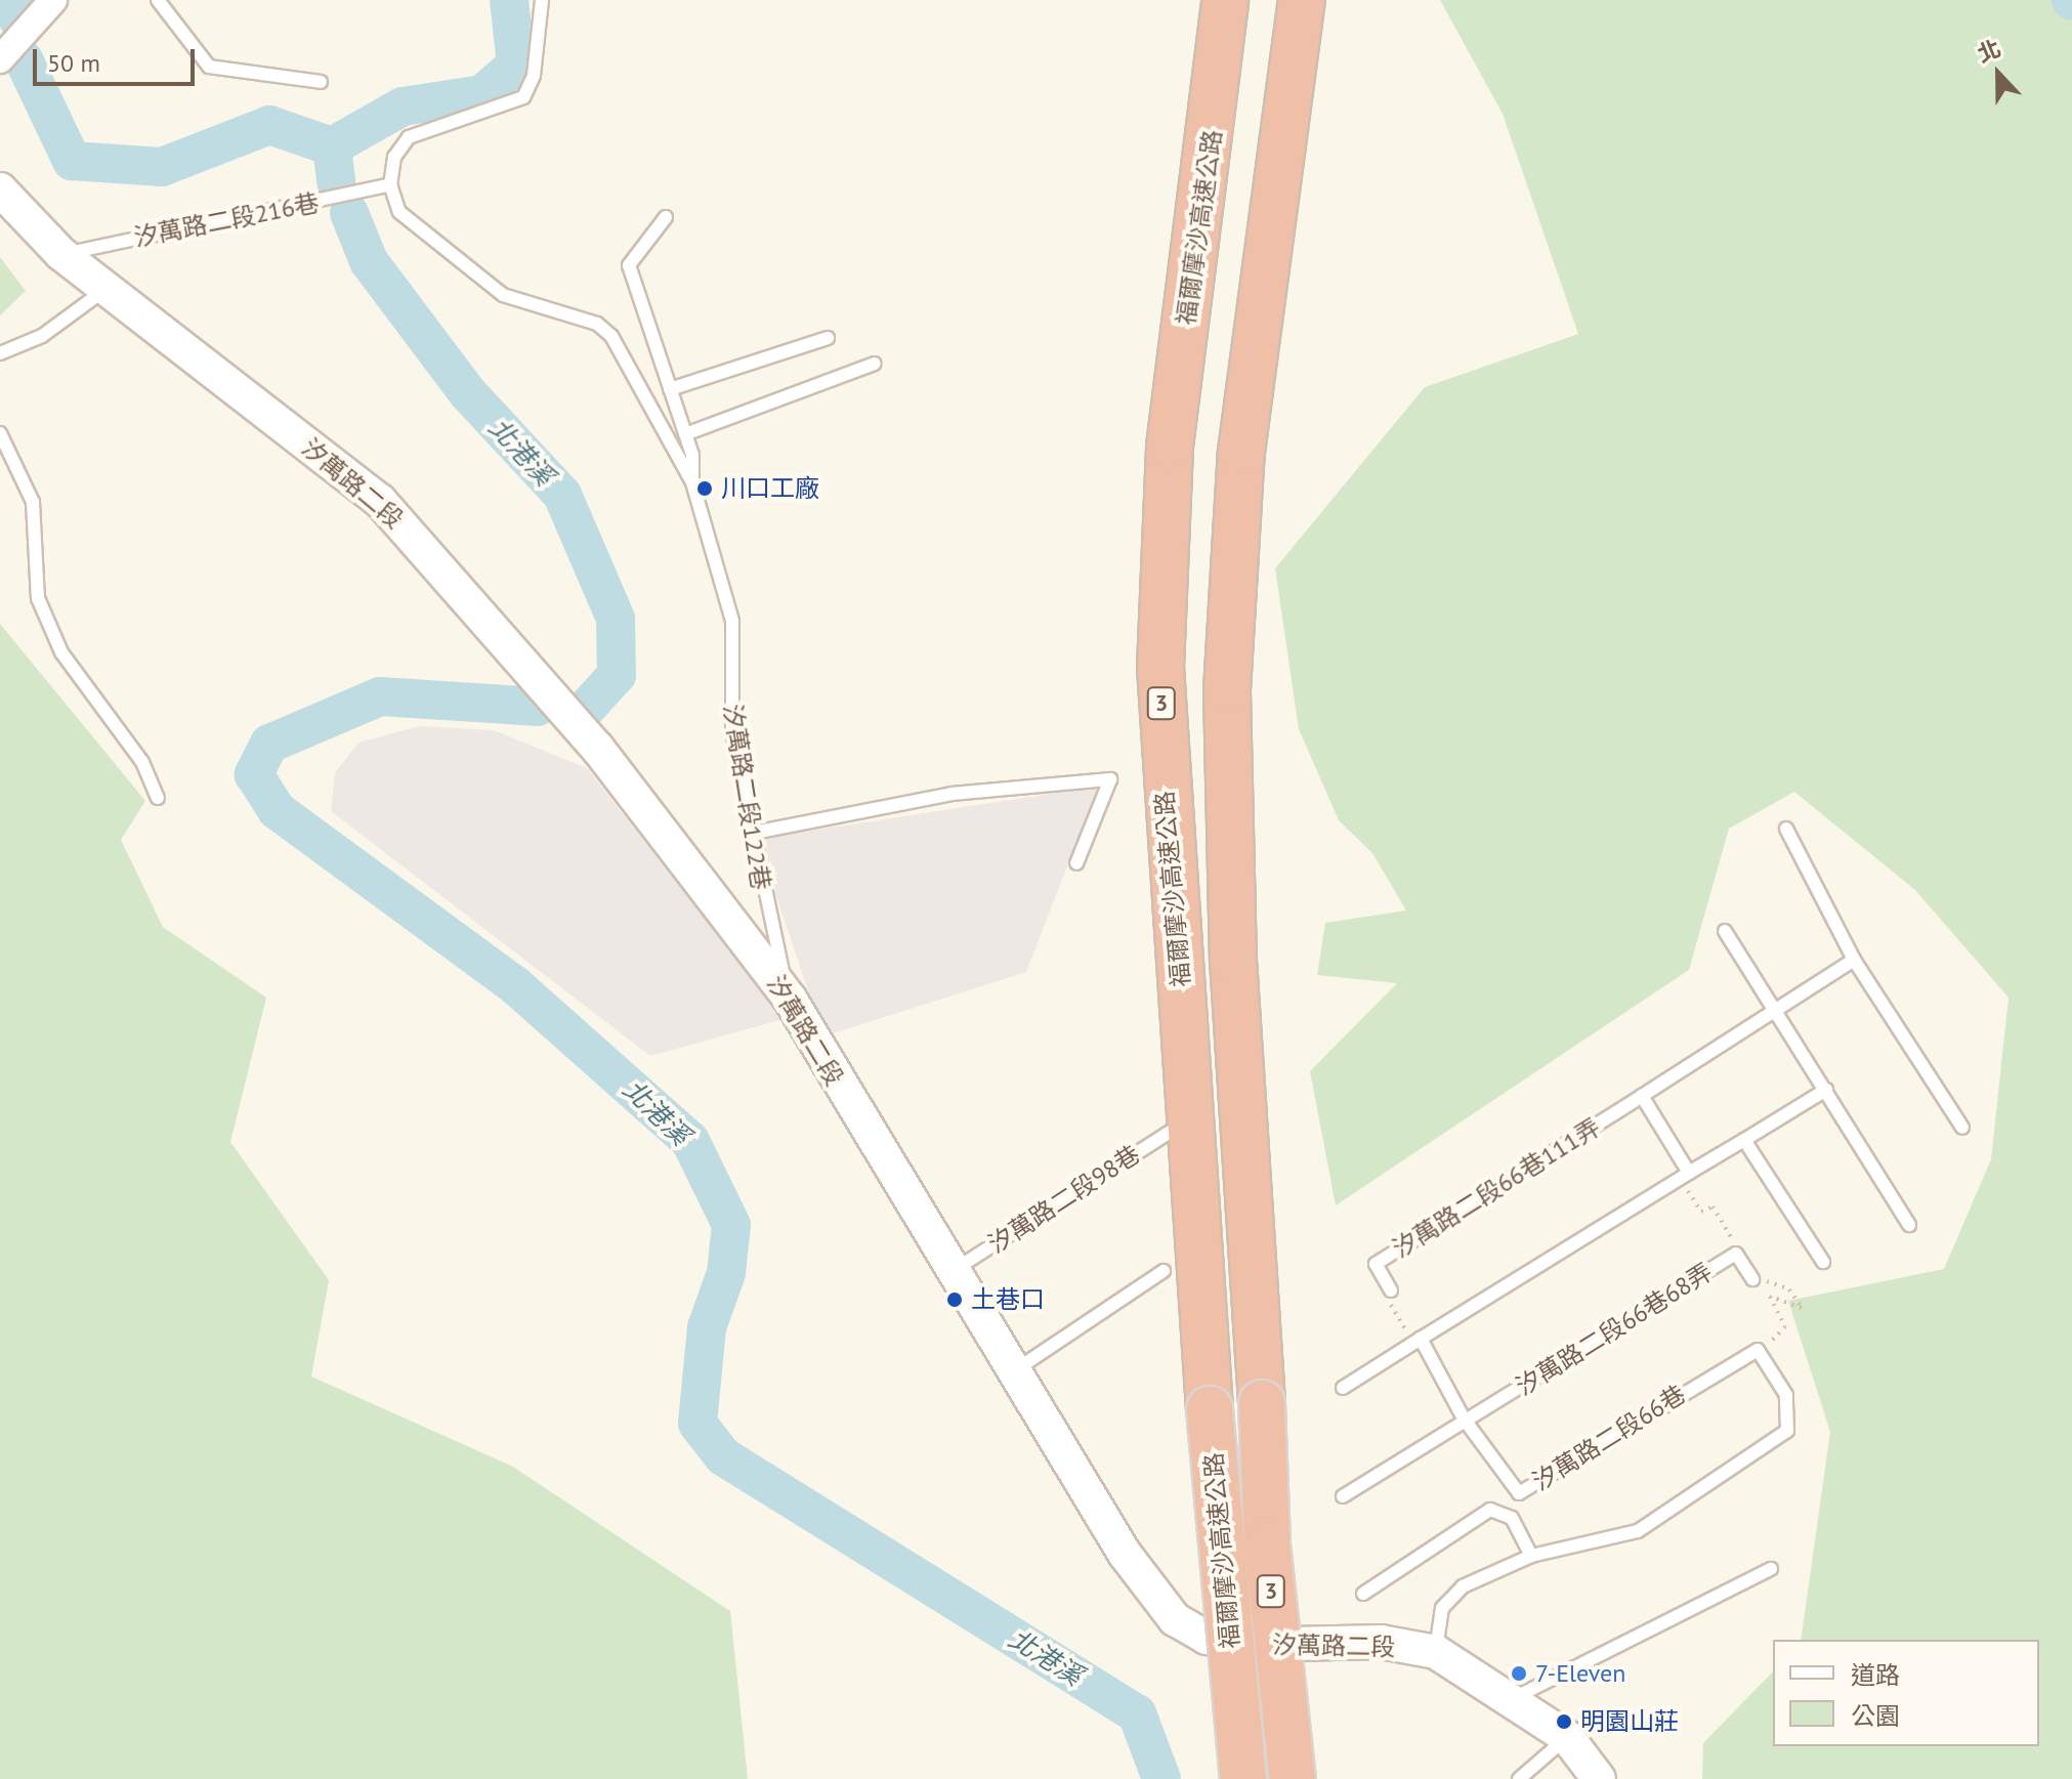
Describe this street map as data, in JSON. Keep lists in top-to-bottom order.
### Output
{
  "streets": {
    "highway": ["福爾摩沙高速公路", "3"],
    "street": ["汐萬路二段"],
    "lane": [
      "汐萬路二段216巷",
      "汐萬路二段122巷",
      "汐萬路二段66巷111弄",
      "汐萬路二段98巷",
      "汐萬路二段66巷68弄",
      "汐萬路二段66巷"
    ]
  },
  "crossings": [
    ["汐萬路二段216巷", "汐萬路二段"],
    ["汐萬路二段216巷", "汐萬路二段122巷"],
    ["汐萬路二段", "汐萬路二段122巷"],
    ["汐萬路二段", "汐萬路二段98巷"],
    ["汐萬路二段66巷68弄", "汐萬路二段66巷"]
  ],
  "water": ["北港溪"],
  "places": [
    "川口工廠",
    "土巷口",
    "7-Eleven",
    "明園山莊"
  ],
  "legend": ["道路", "公園"],
  "scale_bar": "50 m",
  "north": "top"
}
